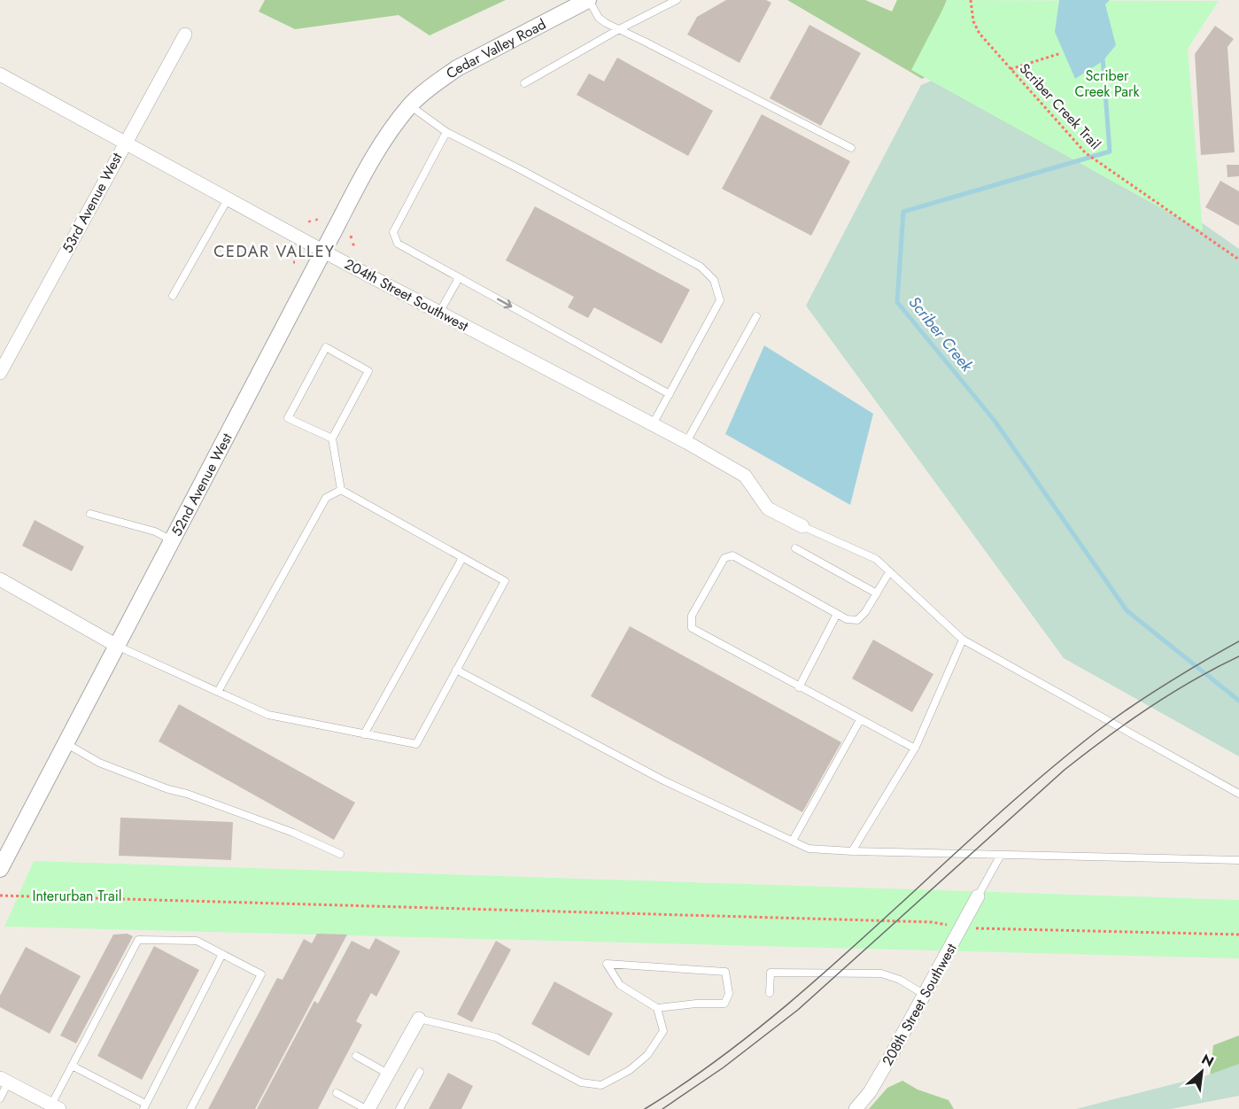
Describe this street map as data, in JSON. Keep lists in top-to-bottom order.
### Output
{
  "streets": {
    "street": [
      "Cedar Valley Road",
      "53rd Avenue West",
      "204th Street Southwest",
      "52nd Avenue West",
      "208th Street Southwest"
    ],
    "path": ["Scriber Creek Trail"]
  },
  "crossings": [
    ["Cedar Valley Road", "52nd Avenue West"],
    ["53rd Avenue West", "204th Street Southwest"],
    ["204th Street Southwest", "52nd Avenue West"]
  ],
  "districts": ["CEDAR VALLEY"],
  "water": ["Scriber Creek"],
  "parks": ["Scriber Creek Park", "Interurban Trail"],
  "north": "top right"
}
